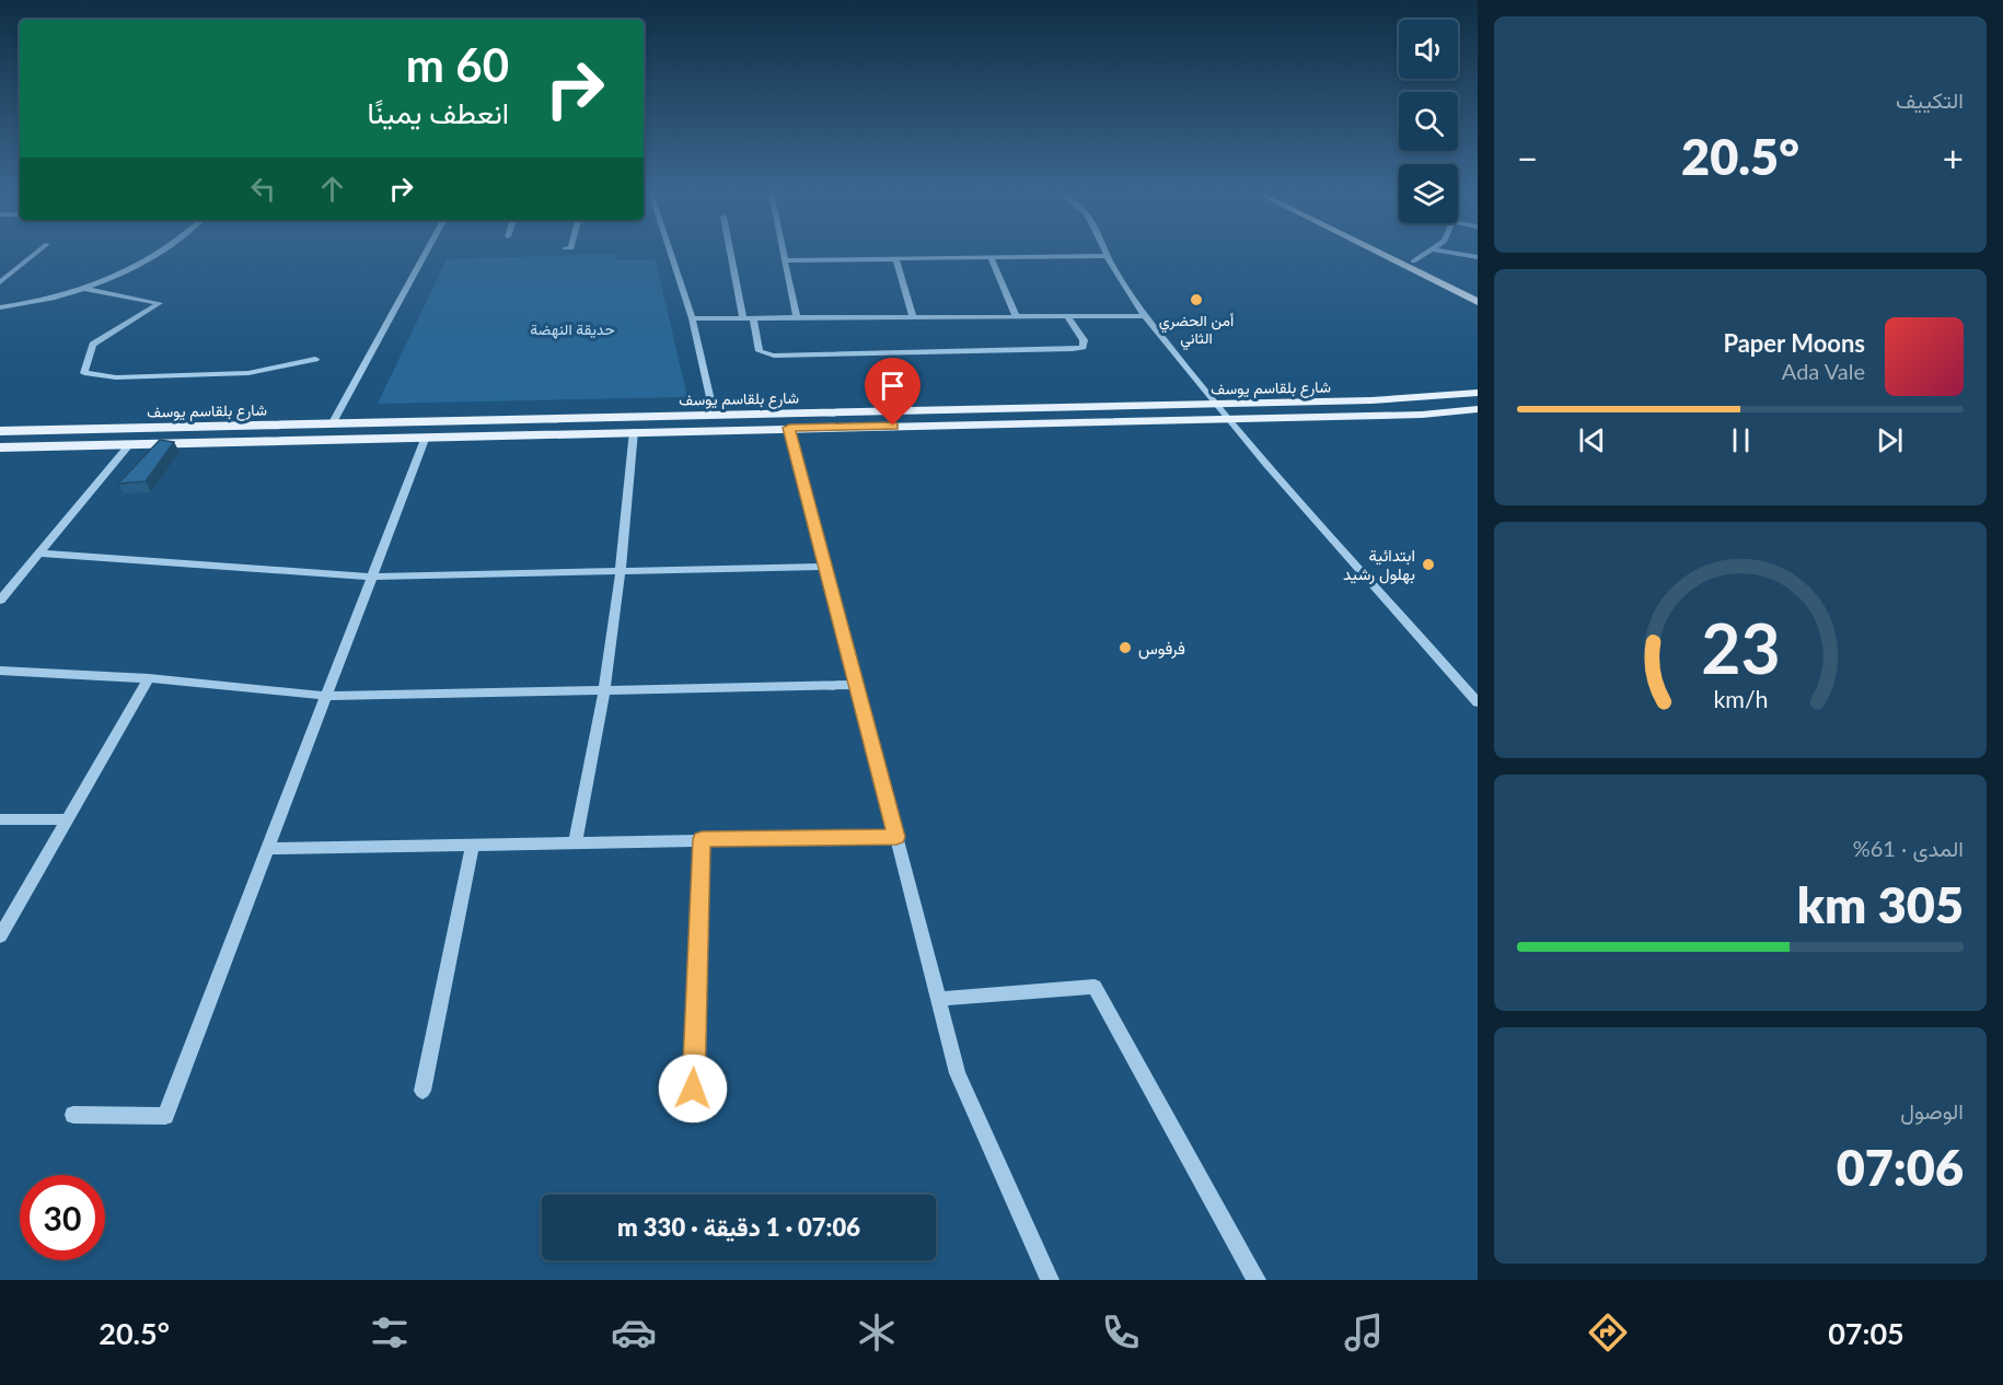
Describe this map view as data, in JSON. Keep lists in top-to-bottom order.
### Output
{
  "streets": {
    "main road": ["شارع بلقاسم يوسف"]
  },
  "parks": ["حديقة النهضة"],
  "places": ["أمن الحضري الثاني", "ابتدائية بهلول رشيد", "فرفوس"],
  "page": {
    "tile": [
      "التكييف",
      ["المدى · 61%", "305 km"],
      ["الوصول", "07:06"]
    ],
    "turn": ["60 m", "انعطف يمينًا"],
    "heat": ["−", "20.5°", "+"],
    "song": ["Paper Moons", "Ada Vale"],
    "limit": "30",
    "trip": "07:06 · 1 دقيقة · 330 m",
    "tabs": ["07:05", "20.5°"],
    "gauge": ["23", "km/h"]
  }
}
